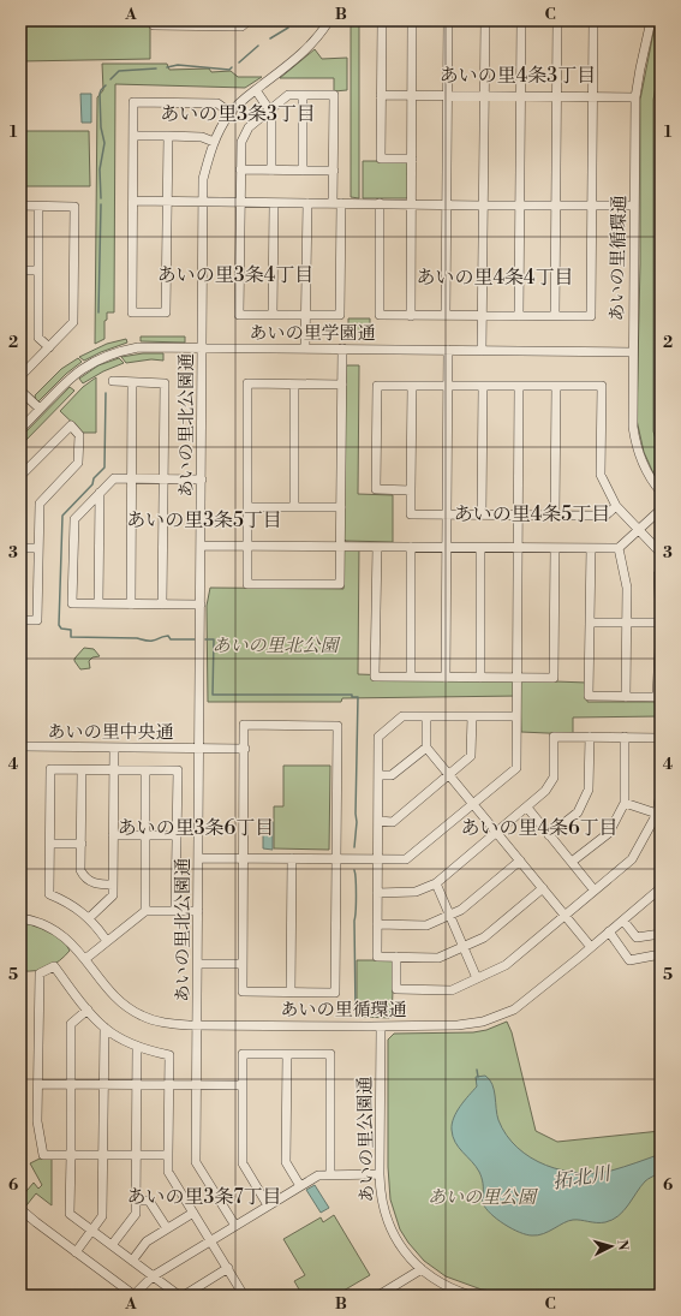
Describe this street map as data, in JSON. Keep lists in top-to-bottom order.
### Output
{
  "streets": {
    "street": [
      "あいの里循環通",
      "あいの里学園通",
      "あいの里北公園通",
      "あいの里中央通",
      "あいの里公園通"
    ]
  },
  "crossings": [
    ["あいの里循環通", "あいの里学園通"],
    ["あいの里循環通", "あいの里北公園通"],
    ["あいの里循環通", "あいの里公園通"],
    ["あいの里学園通", "あいの里北公園通"],
    ["あいの里北公園通", "あいの里中央通"]
  ],
  "districts": [
    "あいの里4条3丁目",
    "あいの里3条3丁目",
    "あいの里3条4丁目",
    "あいの里4条4丁目",
    "あいの里4条5丁目",
    "あいの里3条5丁目",
    "あいの里3条6丁目",
    "あいの里4条6丁目",
    "あいの里3条7丁目"
  ],
  "water": ["拓北川"],
  "parks": ["あいの里北公園", "あいの里公園"],
  "north": "right",
  "grid": {
    "columns": ["A", "B", "C"],
    "rows": [
      "1",
      "2",
      "3",
      "4",
      "5",
      "6"
    ]
  }
}
